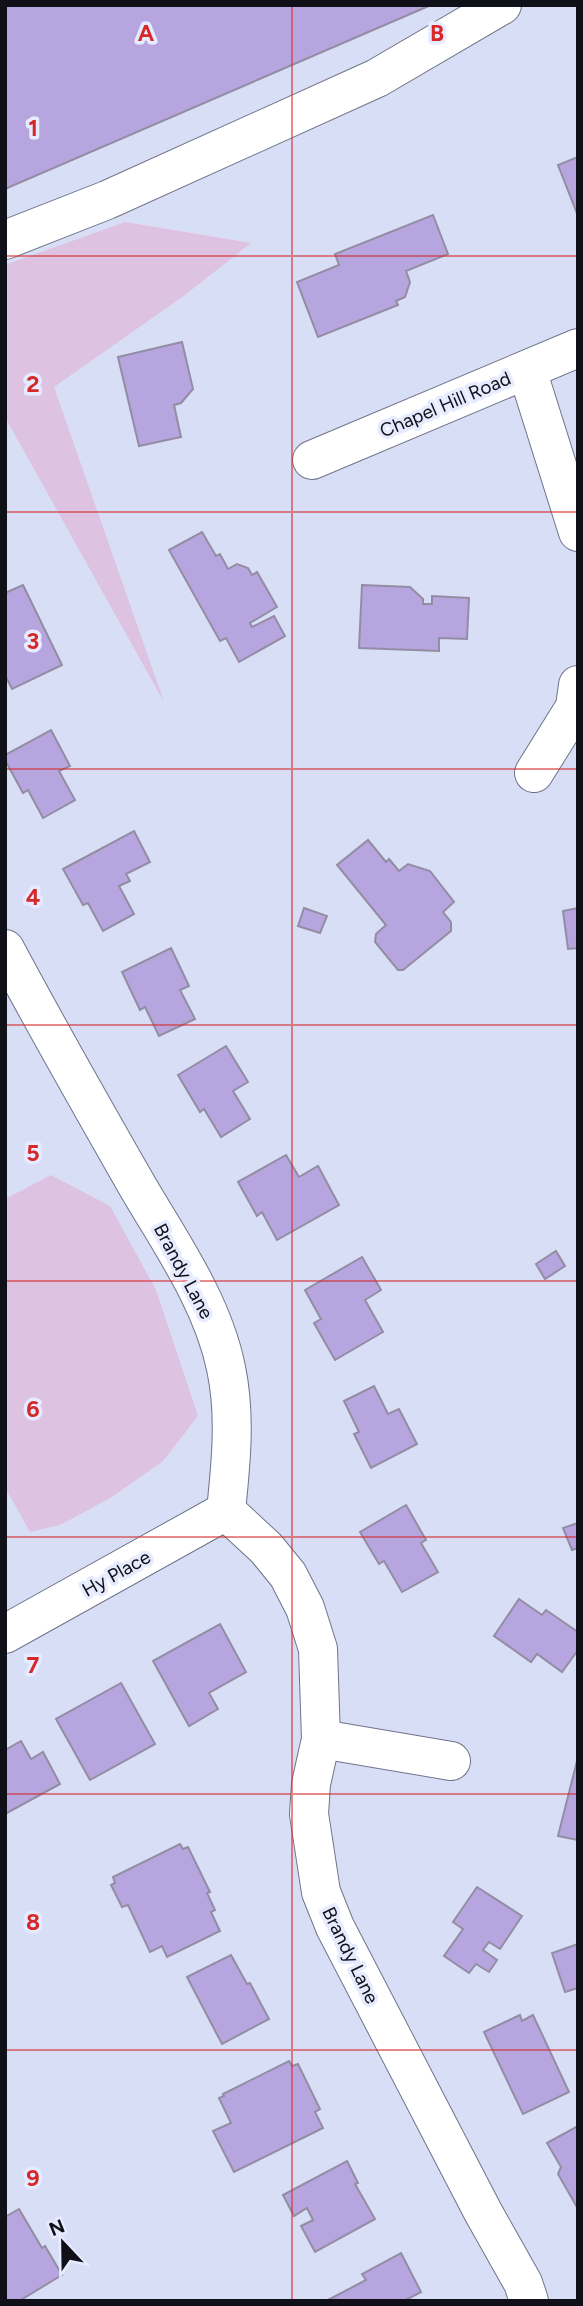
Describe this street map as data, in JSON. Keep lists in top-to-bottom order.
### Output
{
  "streets": {
    "street": ["Chapel Hill Road", "Brandy Lane", "Hy Place"]
  },
  "crossings": [
    ["Brandy Lane", "Hy Place"]
  ],
  "north": "top",
  "grid": {
    "columns": ["A", "B"],
    "rows": [
      "1",
      "2",
      "3",
      "4",
      "5",
      "6",
      "7",
      "8",
      "9"
    ]
  }
}
